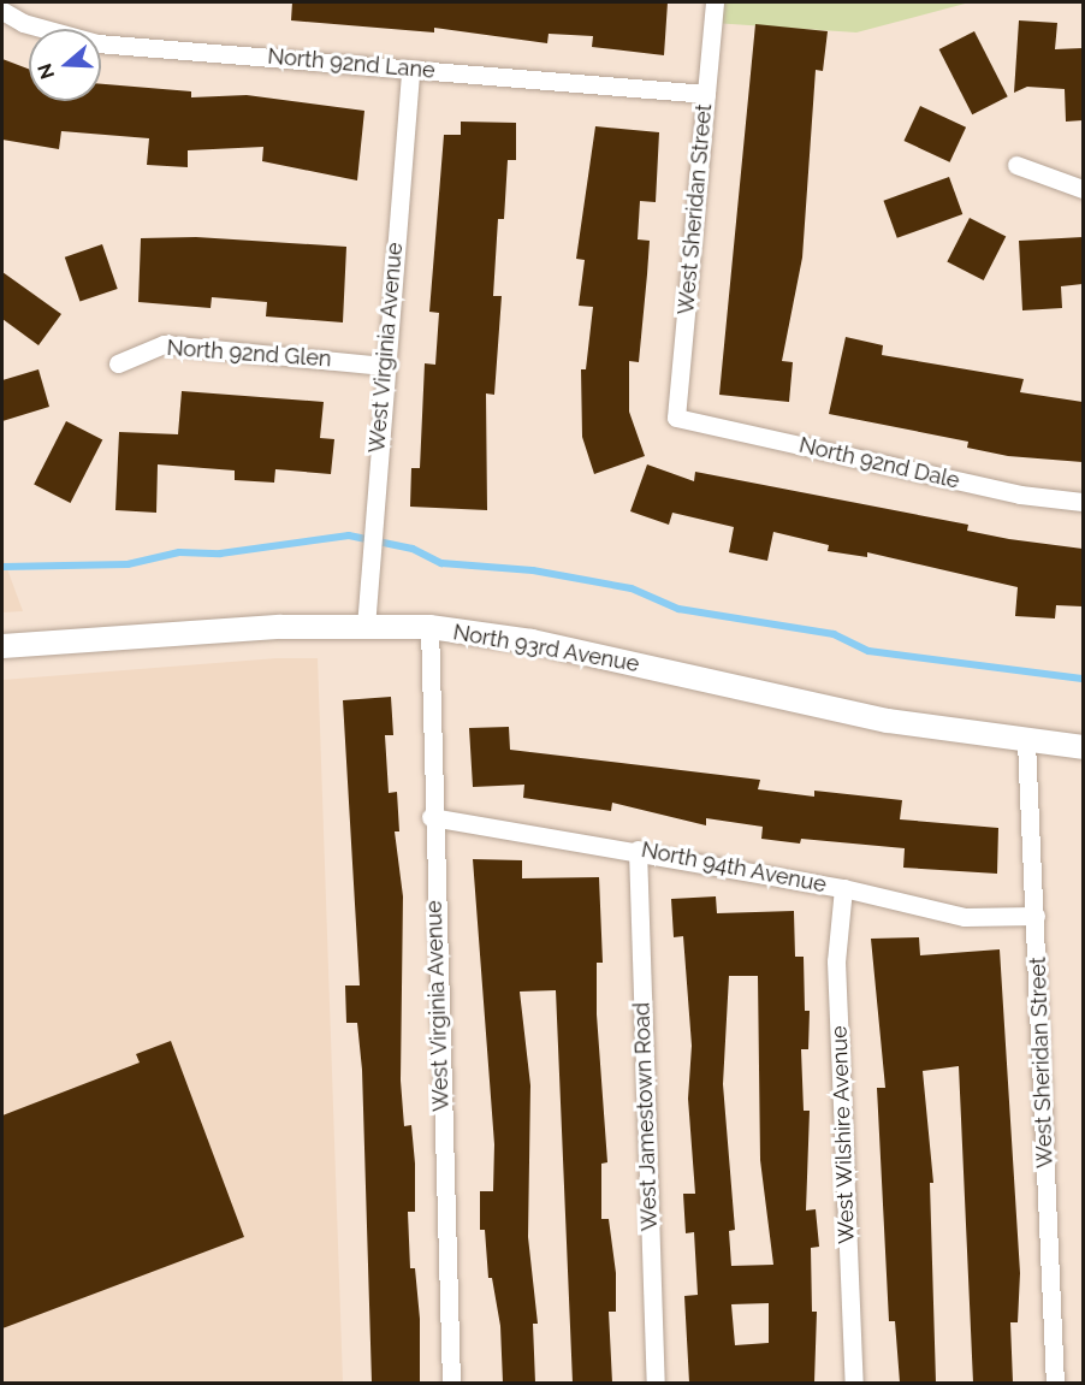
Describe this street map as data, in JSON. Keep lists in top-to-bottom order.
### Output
{
  "streets": {
    "street": [
      "North 92nd Lane",
      "West Sheridan Street",
      "West Virginia Avenue",
      "North 92nd Glen",
      "North 92nd Dale",
      "North 93rd Avenue",
      "North 94th Avenue",
      "West Jamestown Road",
      "West Wilshire Avenue"
    ]
  },
  "crossings": [
    ["North 92nd Lane", "West Sheridan Street"],
    ["North 92nd Lane", "West Virginia Avenue"],
    ["West Sheridan Street", "North 92nd Dale"],
    ["West Sheridan Street", "North 93rd Avenue"],
    ["West Sheridan Street", "North 94th Avenue"],
    ["West Virginia Avenue", "North 92nd Glen"],
    ["West Virginia Avenue", "North 93rd Avenue"],
    ["West Virginia Avenue", "North 94th Avenue"],
    ["North 94th Avenue", "West Jamestown Road"],
    ["North 94th Avenue", "West Wilshire Avenue"]
  ],
  "north": "left"
}
